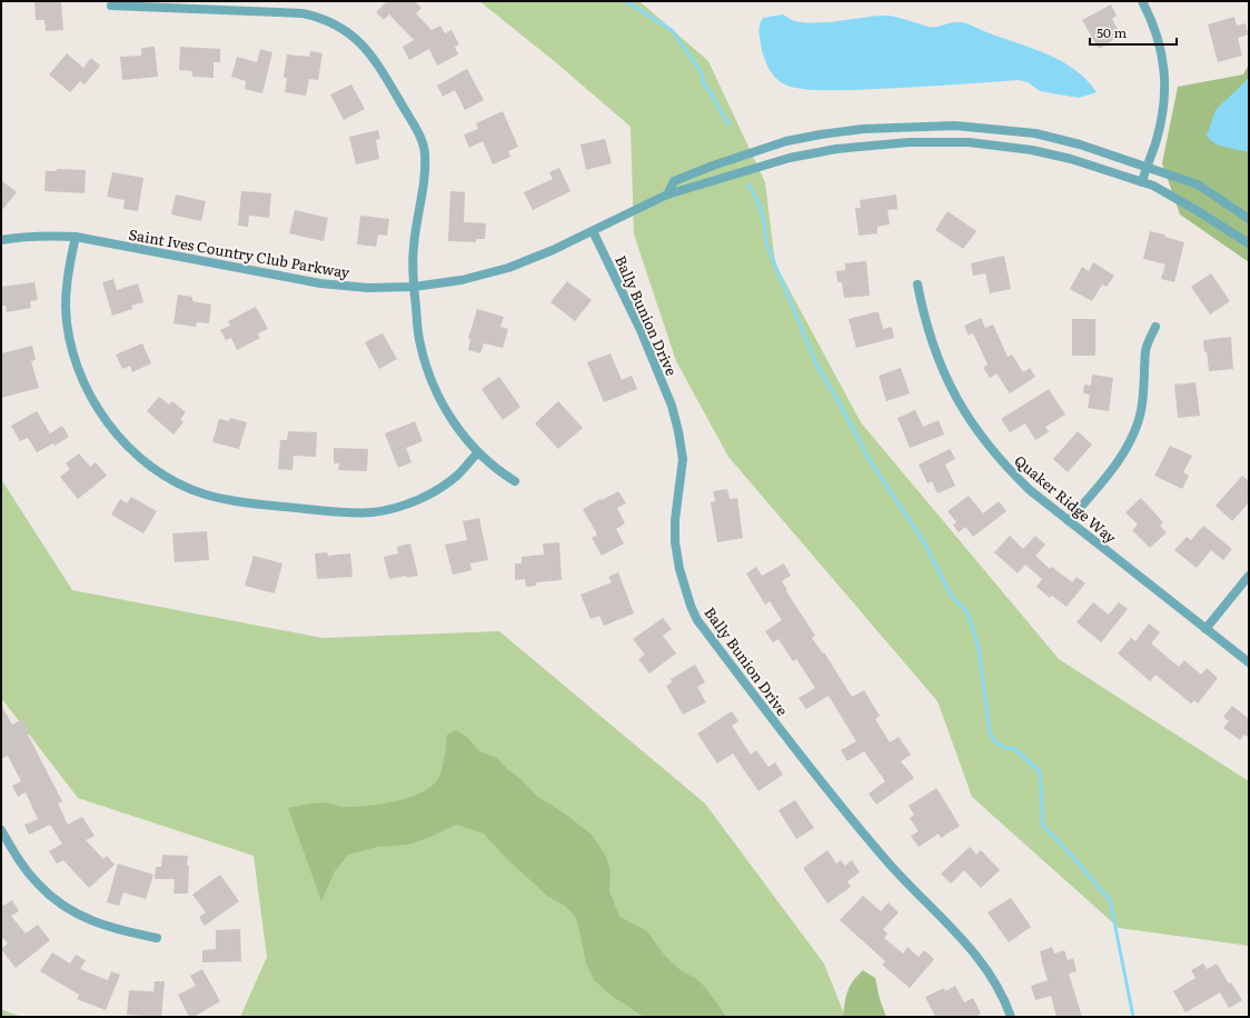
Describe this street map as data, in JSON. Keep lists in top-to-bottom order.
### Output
{
  "streets": {
    "street": ["Saint Ives Country Club Parkway", "Bally Bunion Drive", "Quaker Ridge Way"]
  },
  "crossings": [
    ["Saint Ives Country Club Parkway", "Bally Bunion Drive"]
  ],
  "scale_bar": "50 m"
}
